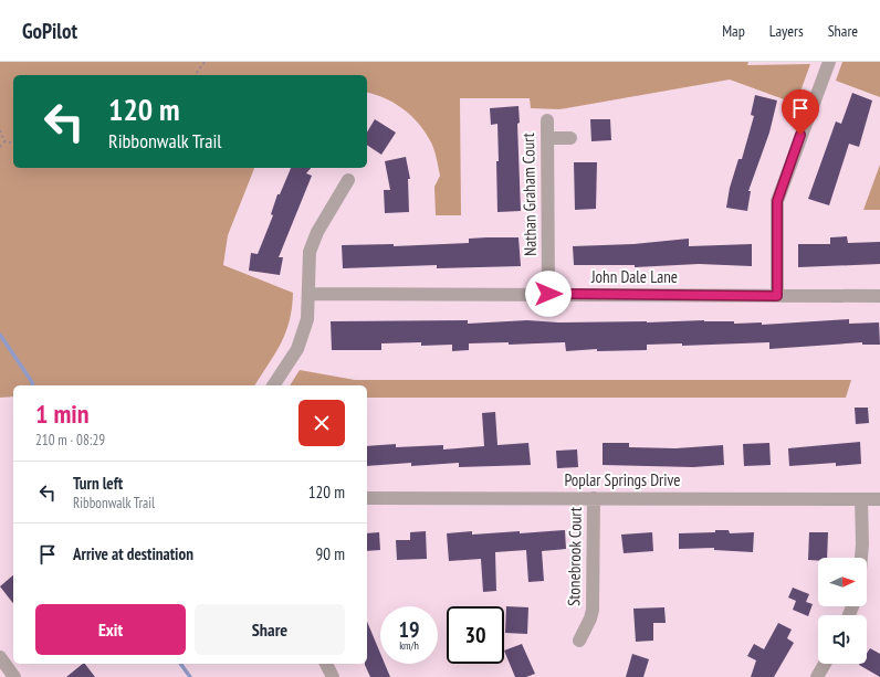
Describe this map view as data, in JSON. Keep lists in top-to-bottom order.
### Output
{
  "streets": {
    "street": [
      "Nathan Graham Court",
      "John Dale Lane",
      "Poplar Springs Drive",
      "Stonebrook Court"
    ]
  },
  "crossings": [
    ["Nathan Graham Court", "John Dale Lane"],
    ["Poplar Springs Drive", "Stonebrook Court"]
  ],
  "north": "right",
  "page": {
    "header": "GoPilot",
    "nav": ["Map", "Layers", "Share"],
    "turn": ["120 m", "Ribbonwalk Trail"],
    "heading": ["1 min", "210 m · 08:29"],
    "list": [
      {
        "name": "Turn left",
        "note": "Ribbonwalk Trail",
        "value": "120 m"
      },
      {
        "name": "Arrive at destination",
        "value": "90 m"
      }
    ],
    "buttons": ["Exit", "Share"],
    "speed": "19 km/h",
    "limit": "30"
  }
}
